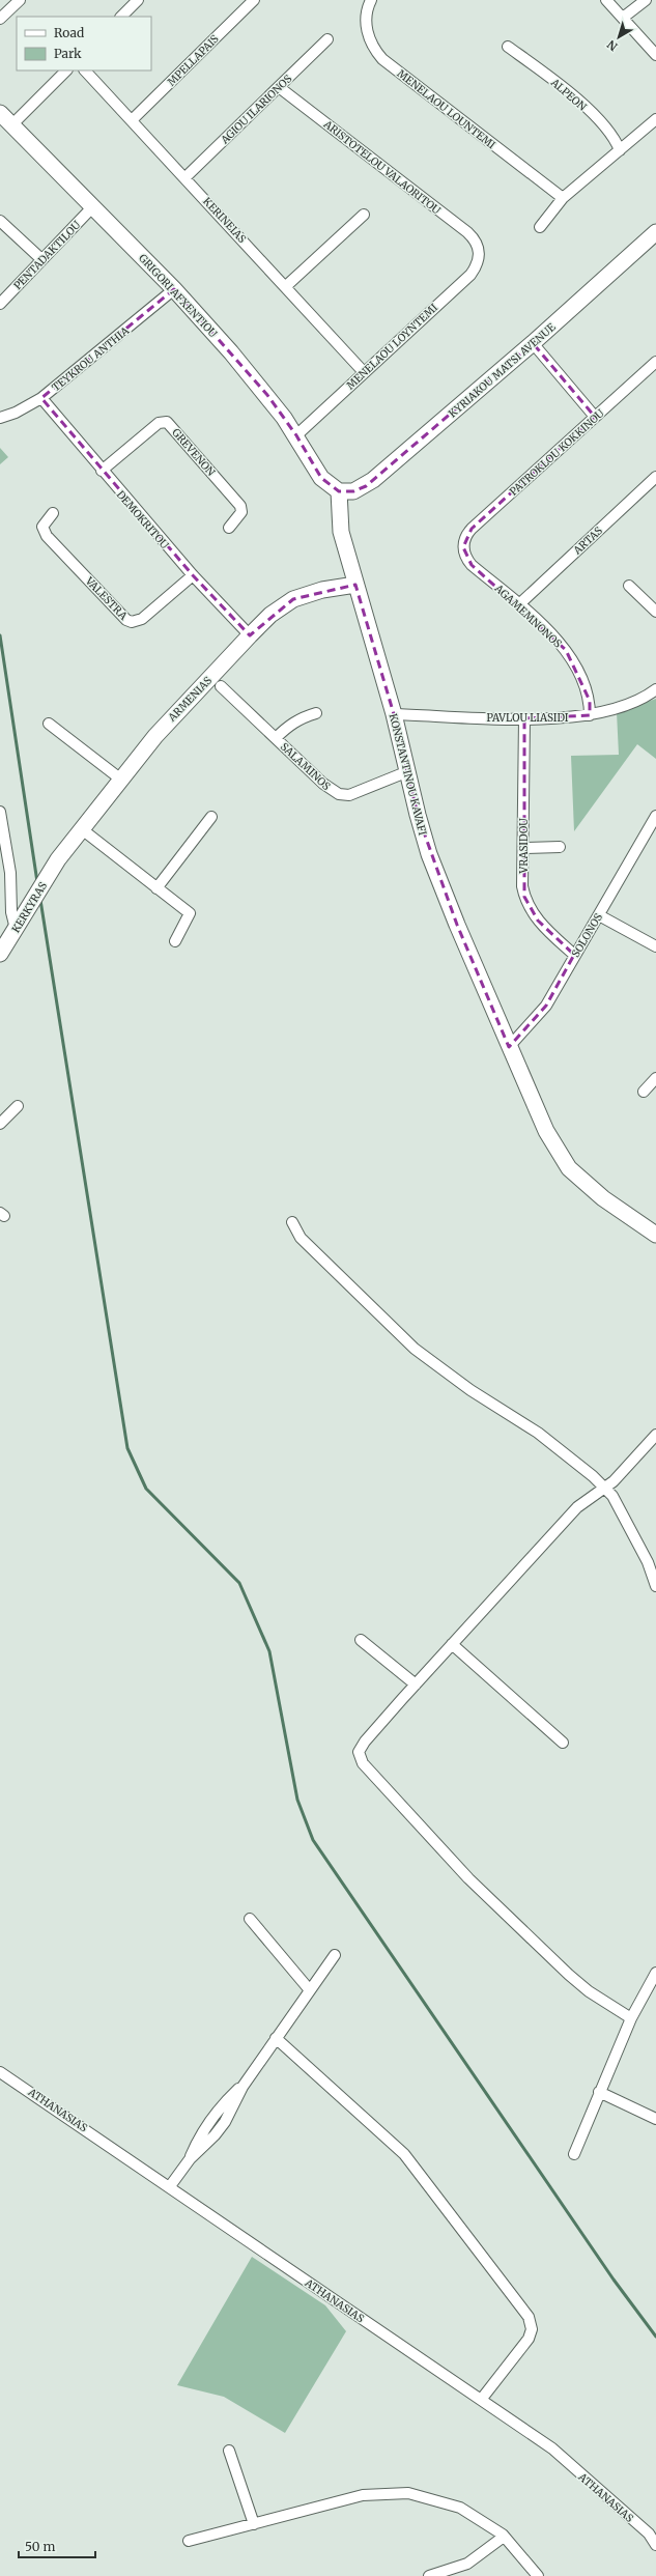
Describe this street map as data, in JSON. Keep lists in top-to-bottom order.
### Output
{
  "streets": {
    "street": [
      "MPELLAPAIS",
      "ALPEON",
      "AGIOU ILARIONOS",
      "MENELAOU LOUNTEMI",
      "ARISTOTELOU VALAORITOU",
      "KERINEIAS",
      "PENTADAKTILOU",
      "GRIGORI AFXENTIOU",
      "MENELAOU LOYNTEMI",
      "TEYKROU ANTHIA",
      "KYRIAKOU MATSI AVENUE",
      "GREVENON",
      "PATROKLOU KOKKINOU",
      "DEMOKRITOU",
      "ARTAS",
      "VALESTRA",
      "AGAMEMNONOS",
      "ARMENIAS",
      "PAVLOU LIASIDI",
      "SALAMINOS",
      "KONSTANTINOU KAVAFI",
      "VRASIDOU",
      "KERKYRAS",
      "SOLONOS",
      "ATHANASIAS"
    ]
  },
  "crossings": [
    ["MPELLAPAIS", "KERINEIAS"],
    ["AGIOU ILARIONOS", "ARISTOTELOU VALAORITOU"],
    ["AGIOU ILARIONOS", "KERINEIAS"],
    ["ARISTOTELOU VALAORITOU", "MENELAOU LOYNTEMI"],
    ["KERINEIAS", "MENELAOU LOYNTEMI"],
    ["PENTADAKTILOU", "GRIGORI AFXENTIOU"],
    ["GRIGORI AFXENTIOU", "MENELAOU LOYNTEMI"],
    ["GRIGORI AFXENTIOU", "TEYKROU ANTHIA"],
    ["GRIGORI AFXENTIOU", "KYRIAKOU MATSI AVENUE"],
    ["GRIGORI AFXENTIOU", "KONSTANTINOU KAVAFI"],
    ["TEYKROU ANTHIA", "DEMOKRITOU"],
    ["KYRIAKOU MATSI AVENUE", "KONSTANTINOU KAVAFI"],
    ["GREVENON", "DEMOKRITOU"],
    ["PATROKLOU KOKKINOU", "AGAMEMNONOS"],
    ["DEMOKRITOU", "VALESTRA"],
    ["DEMOKRITOU", "ARMENIAS"],
    ["ARTAS", "AGAMEMNONOS"],
    ["AGAMEMNONOS", "PAVLOU LIASIDI"],
    ["ARMENIAS", "KONSTANTINOU KAVAFI"],
    ["ARMENIAS", "KERKYRAS"],
    ["PAVLOU LIASIDI", "KONSTANTINOU KAVAFI"],
    ["PAVLOU LIASIDI", "VRASIDOU"],
    ["SALAMINOS", "KONSTANTINOU KAVAFI"],
    ["KONSTANTINOU KAVAFI", "SOLONOS"],
    ["VRASIDOU", "SOLONOS"]
  ],
  "legend": ["Road", "Park"],
  "scale_bar": "50 m",
  "north": "bottom left"
}
